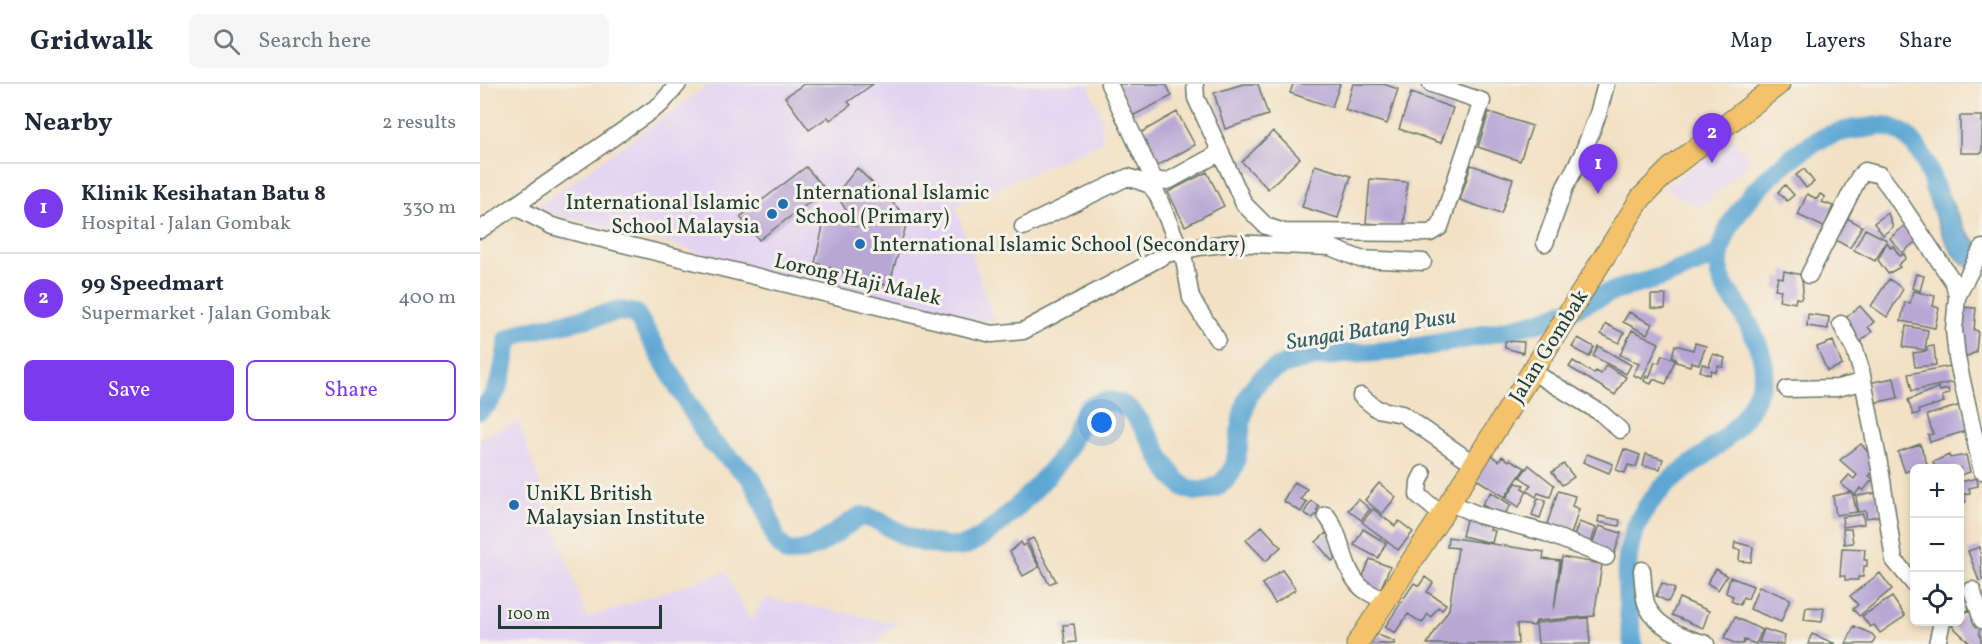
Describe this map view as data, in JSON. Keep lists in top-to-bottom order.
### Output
{
  "streets": {
    "main road": ["Jalan Gombak"],
    "street": ["Lorong Haji Malek"]
  },
  "water": ["Sungai Batang Pusu"],
  "places": [
    "International Islamic School (Primary)",
    "International Islamic School Malaysia",
    "International Islamic School (Secondary)",
    "UniKL British Malaysian Institute"
  ],
  "scale_bar": "100 m",
  "page": {
    "header": "Gridwalk",
    "search": "Search here",
    "nav": ["Map", "Layers", "Share"],
    "heading": ["Nearby", "2 results"],
    "pins": ["2", "1"],
    "list": [
      {
        "mark": "1",
        "name": "Klinik Kesihatan Batu 8",
        "note": "Hospital · Jalan Gombak",
        "value": "330 m"
      },
      {
        "mark": "2",
        "name": "99 Speedmart",
        "note": "Supermarket · Jalan Gombak",
        "value": "400 m"
      }
    ],
    "buttons": ["Save", "Share"],
    "map_buttons": ["+", "−"],
    "scale": "100 m"
  }
}
